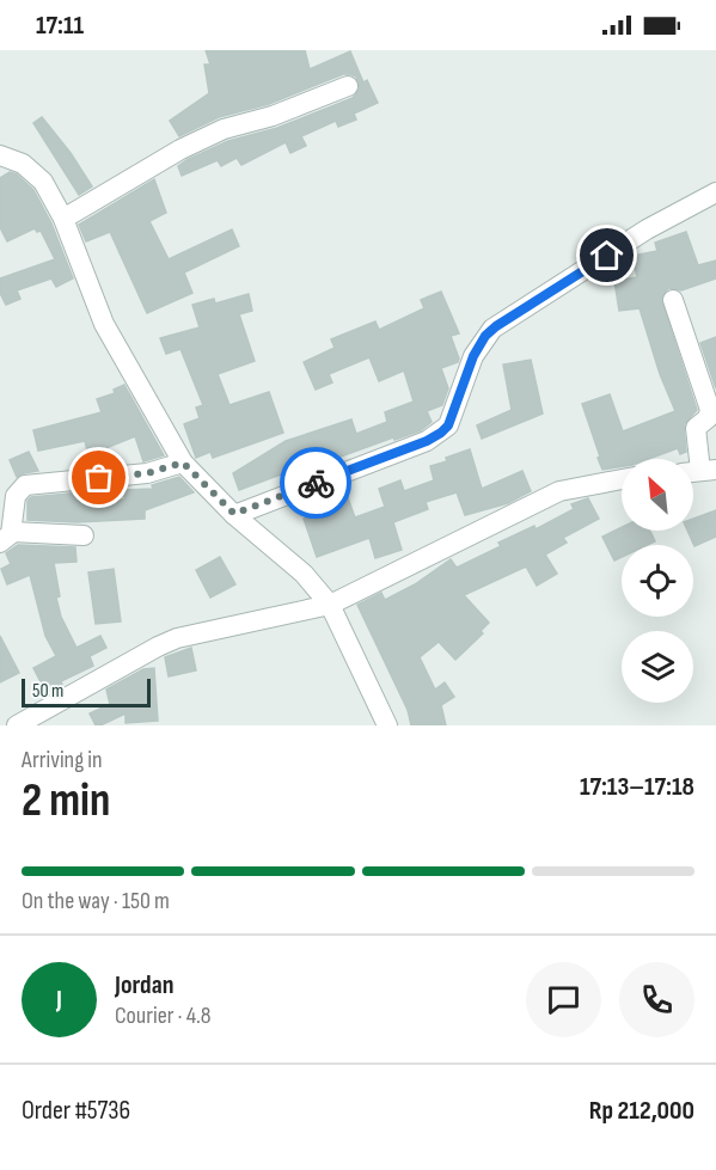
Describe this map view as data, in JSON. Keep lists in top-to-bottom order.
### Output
{
  "scale_bar": "50 m",
  "north": "top left",
  "page": {
    "status": "17:11",
    "scale": "50 m",
    "heading": ["2 min", "Arriving in", "17:13–17:18"],
    "panel": [
      "Jordan",
      "Courier · 4.8",
      "Order #5736",
      "Rp 212,000"
    ],
    "bar": "On the way · 150 m",
    "round": "J"
  }
}
